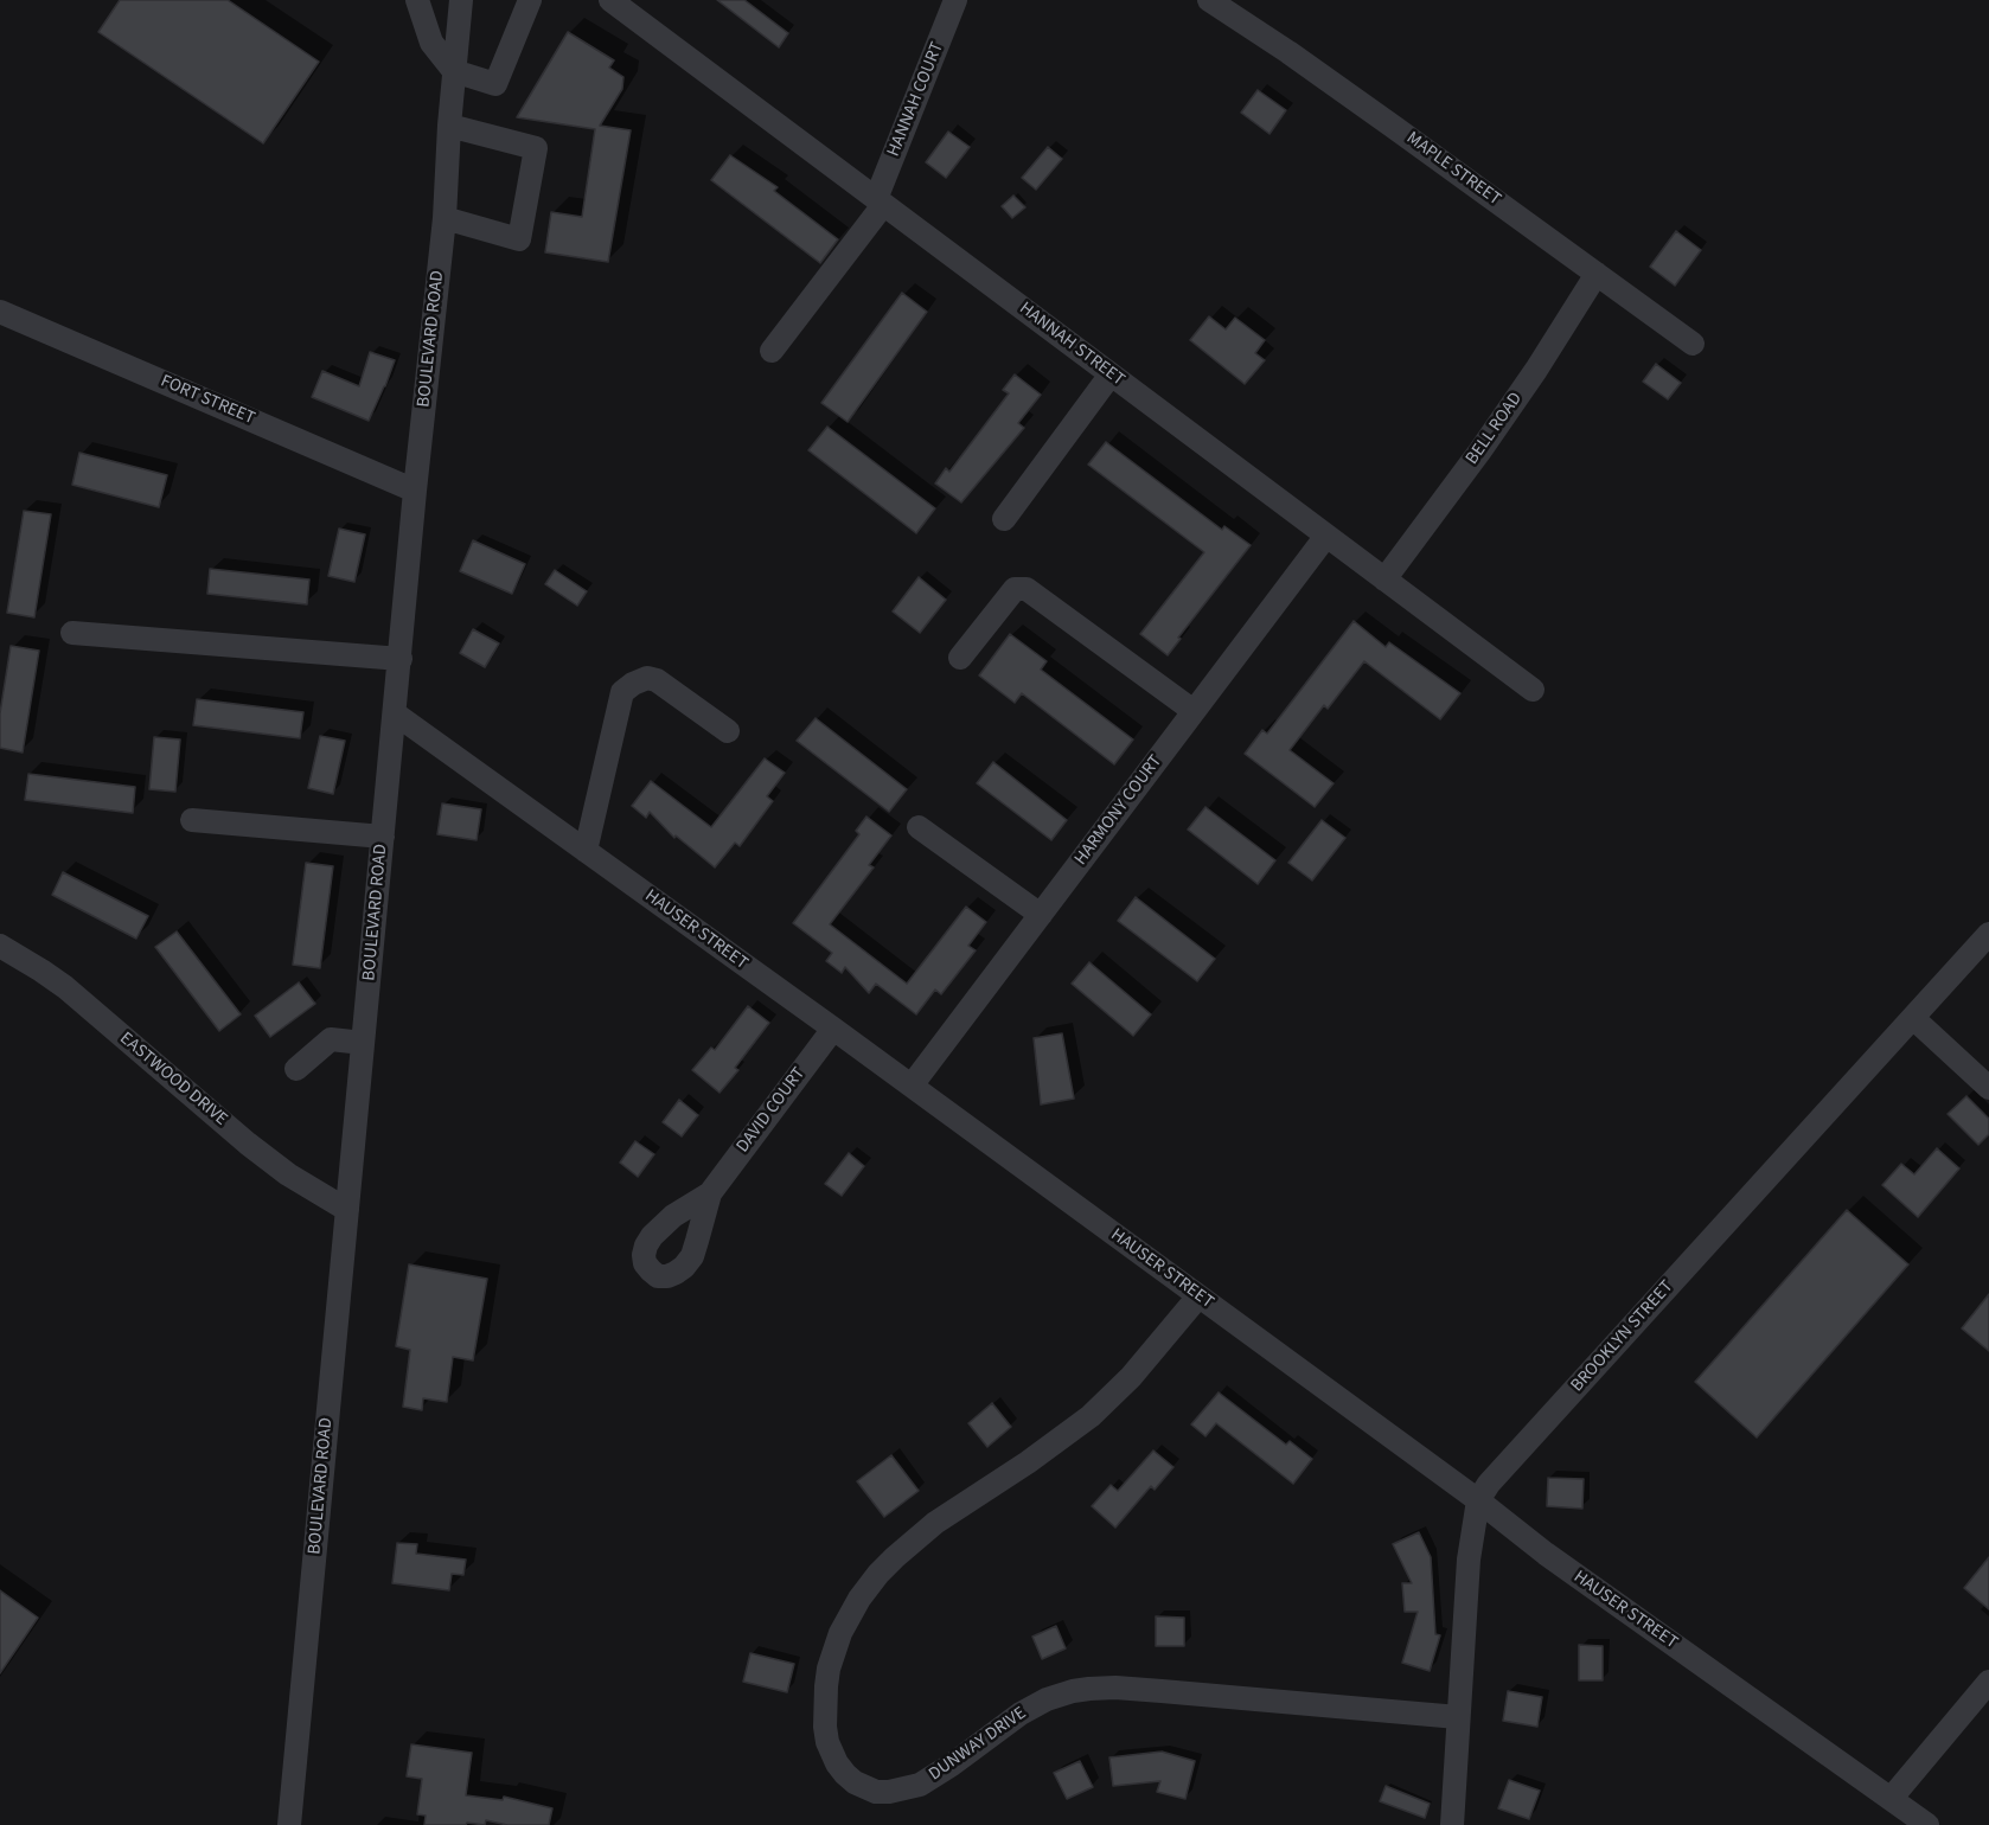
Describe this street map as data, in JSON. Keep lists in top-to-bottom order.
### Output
{
  "streets": {
    "street": [
      "HANNAH COURT",
      "MAPLE STREET",
      "BOULEVARD ROAD",
      "HANNAH STREET",
      "FORT STREET",
      "BELL ROAD",
      "HARMONY COURT",
      "HAUSER STREET",
      "EASTWOOD DRIVE",
      "DAVID COURT",
      "BROOKLYN STREET",
      "DUNWAY DRIVE"
    ]
  },
  "crossings": [
    ["HANNAH COURT", "HANNAH STREET"],
    ["MAPLE STREET", "BELL ROAD"],
    ["BOULEVARD ROAD", "FORT STREET"],
    ["BOULEVARD ROAD", "HAUSER STREET"],
    ["BOULEVARD ROAD", "EASTWOOD DRIVE"],
    ["HANNAH STREET", "BELL ROAD"],
    ["HANNAH STREET", "HARMONY COURT"],
    ["HARMONY COURT", "HAUSER STREET"],
    ["HAUSER STREET", "DAVID COURT"],
    ["HAUSER STREET", "BROOKLYN STREET"],
    ["HAUSER STREET", "DUNWAY DRIVE"],
    ["BROOKLYN STREET", "DUNWAY DRIVE"]
  ]
}
